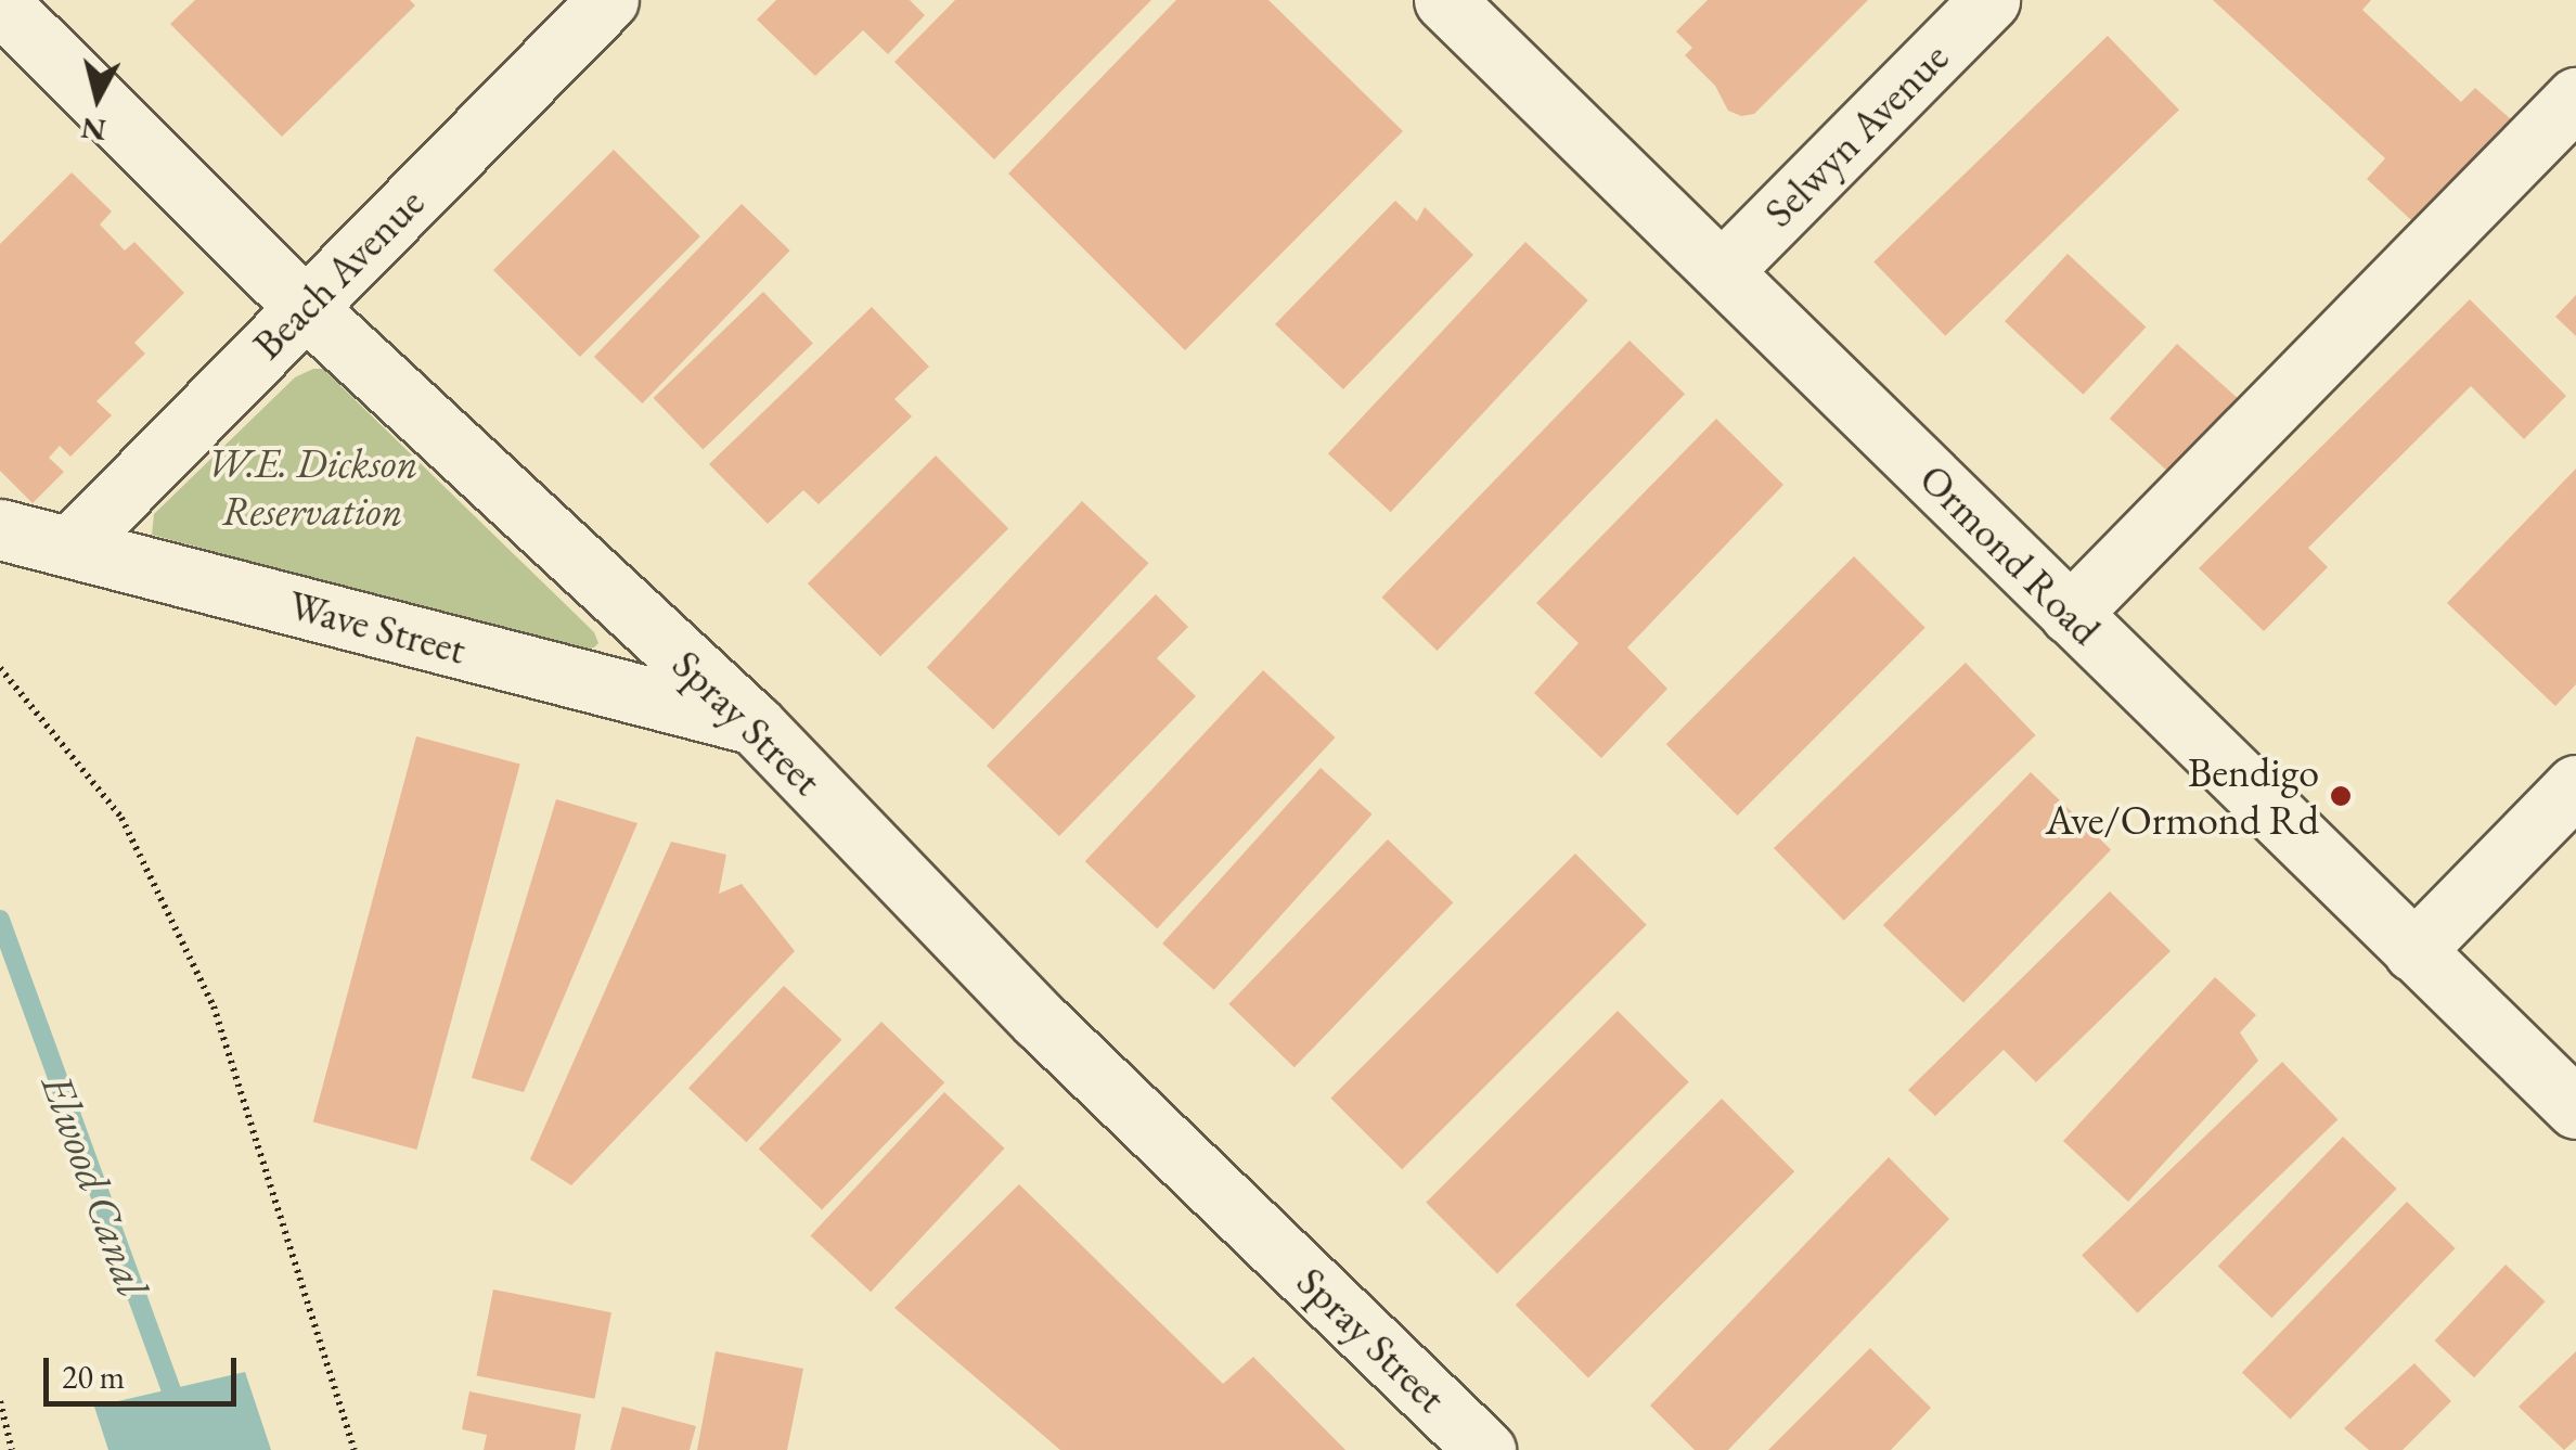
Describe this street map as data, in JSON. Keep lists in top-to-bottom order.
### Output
{
  "streets": {
    "street": [
      "Selwyn Avenue",
      "Beach Avenue",
      "Ormond Road",
      "Wave Street",
      "Spray Street"
    ]
  },
  "crossings": [
    ["Selwyn Avenue", "Ormond Road"],
    ["Beach Avenue", "Wave Street"],
    ["Beach Avenue", "Spray Street"],
    ["Wave Street", "Spray Street"]
  ],
  "water": ["Elwood Canal"],
  "parks": ["W.E. Dickson Reservation"],
  "places": ["Bendigo Ave/Ormond Rd"],
  "scale_bar": "20 m",
  "north": "bottom"
}
